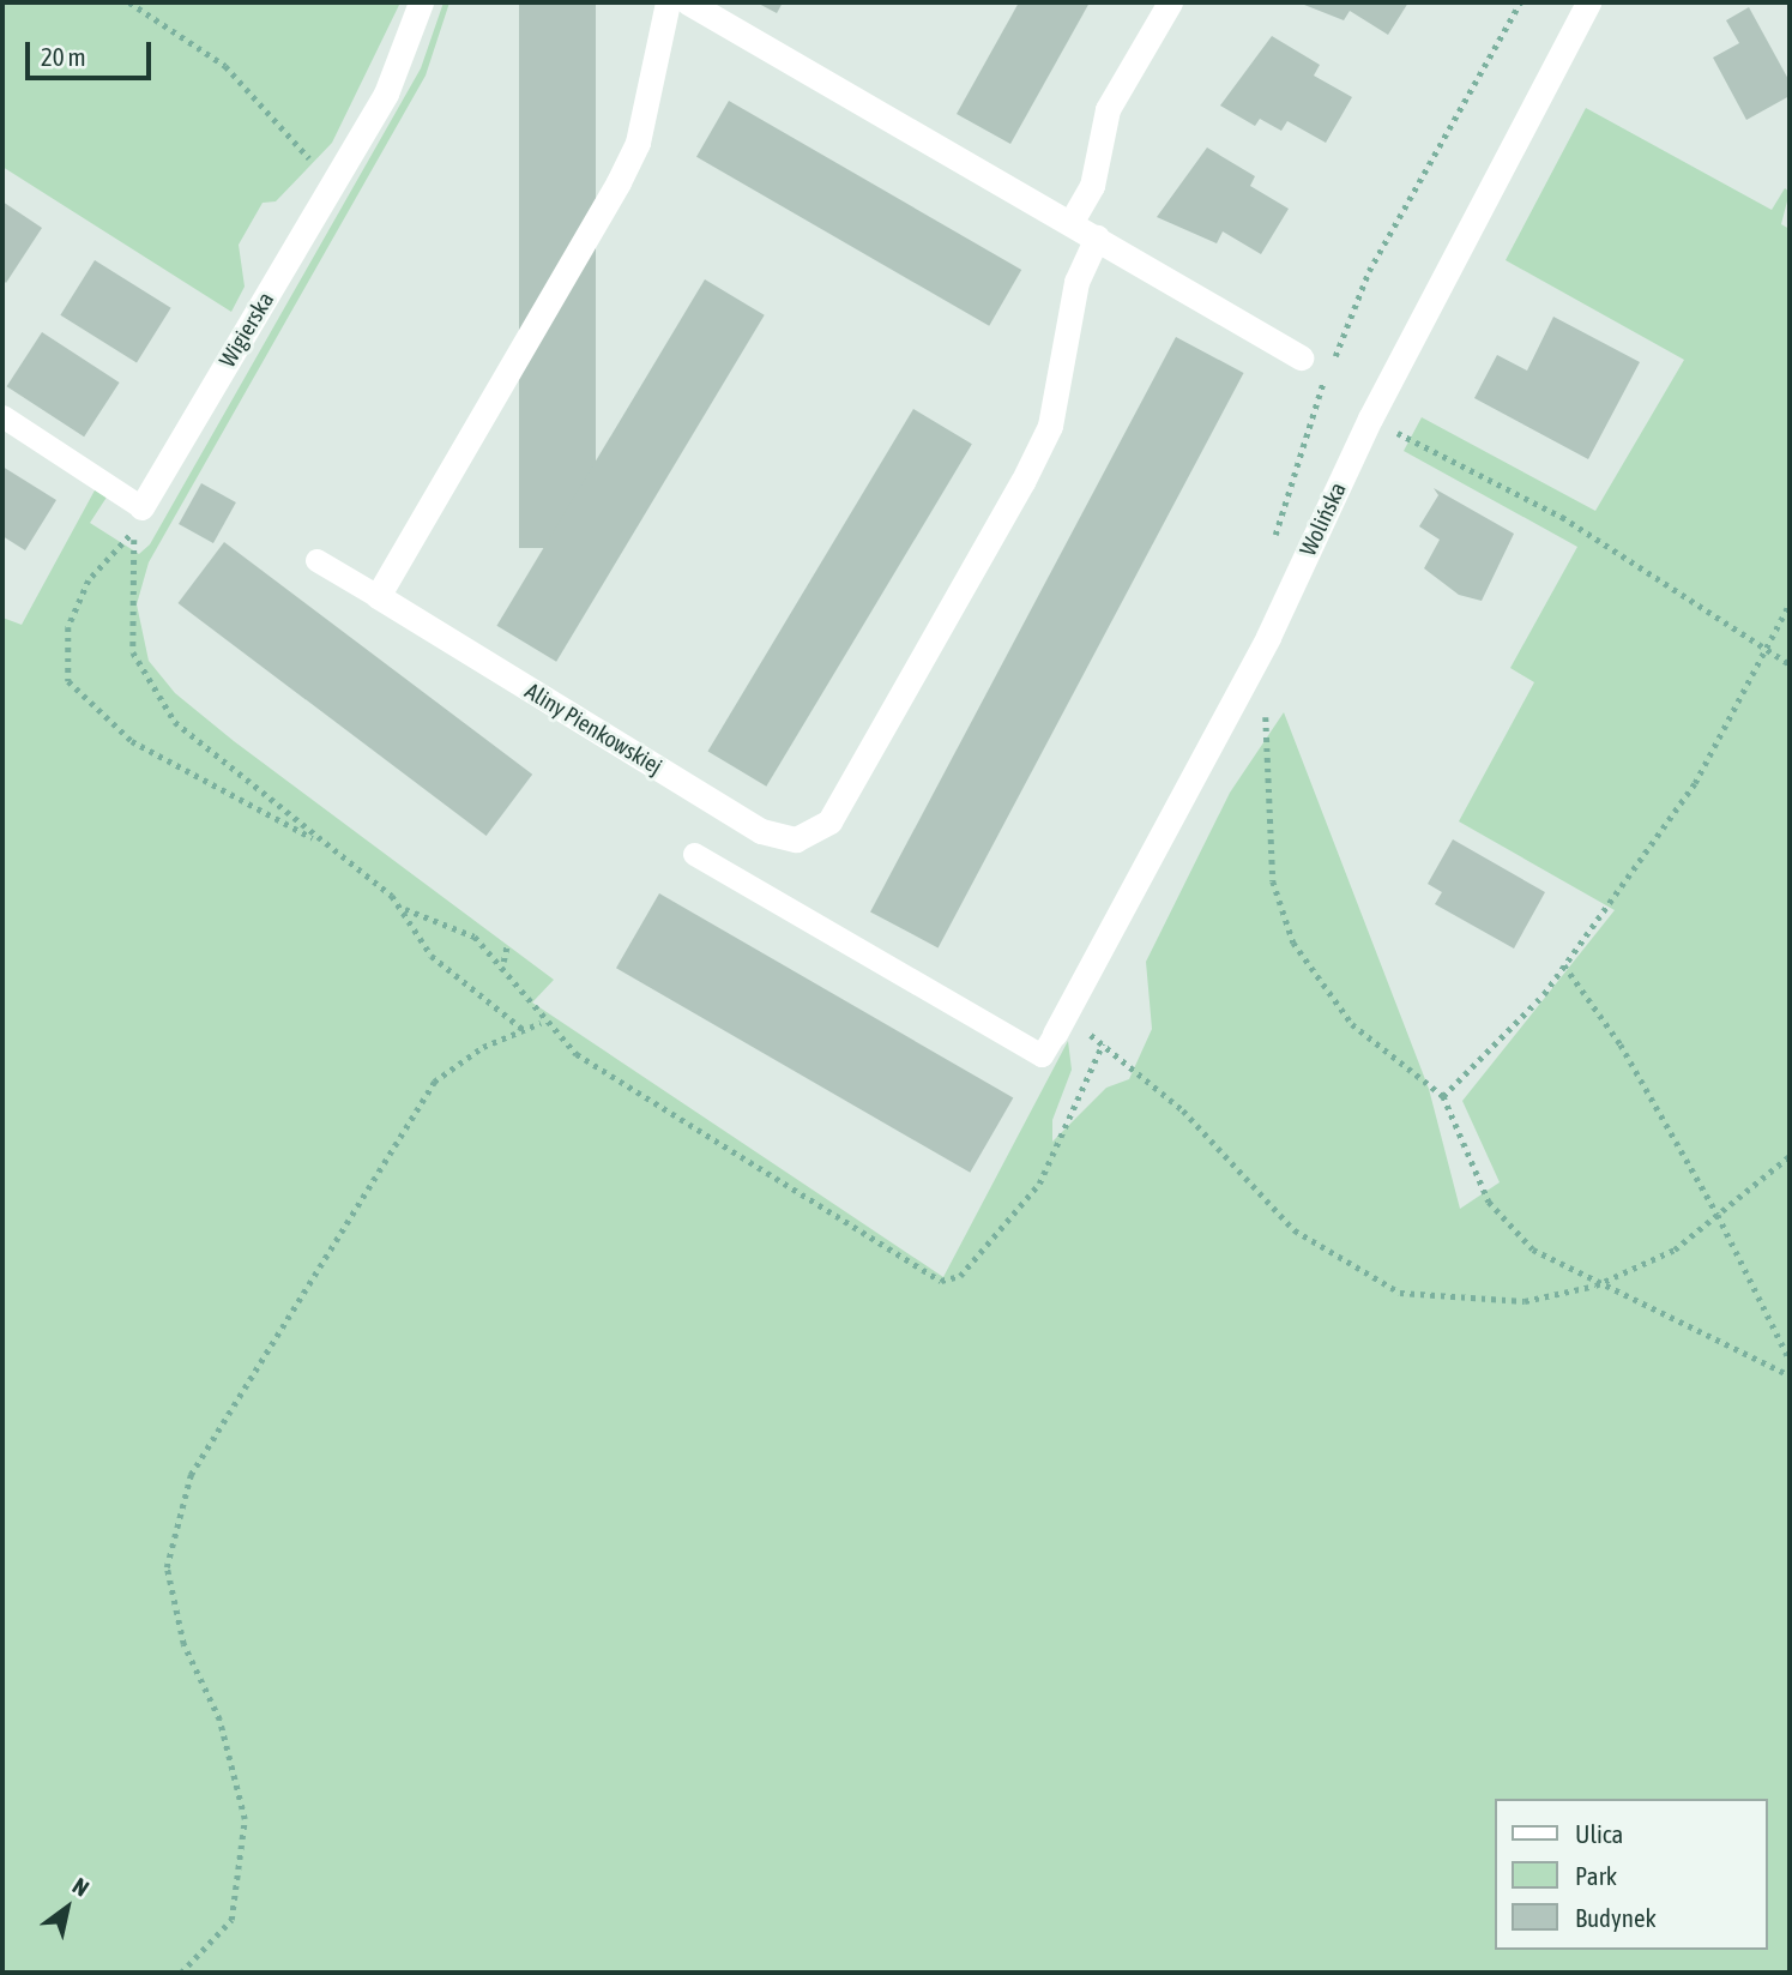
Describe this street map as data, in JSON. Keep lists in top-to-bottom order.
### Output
{
  "streets": {
    "street": ["Wigierska", "Wolińska", "Aliny Pienkowskiej"]
  },
  "legend": ["Ulica", "Park", "Budynek"],
  "scale_bar": "20 m",
  "north": "top right"
}
